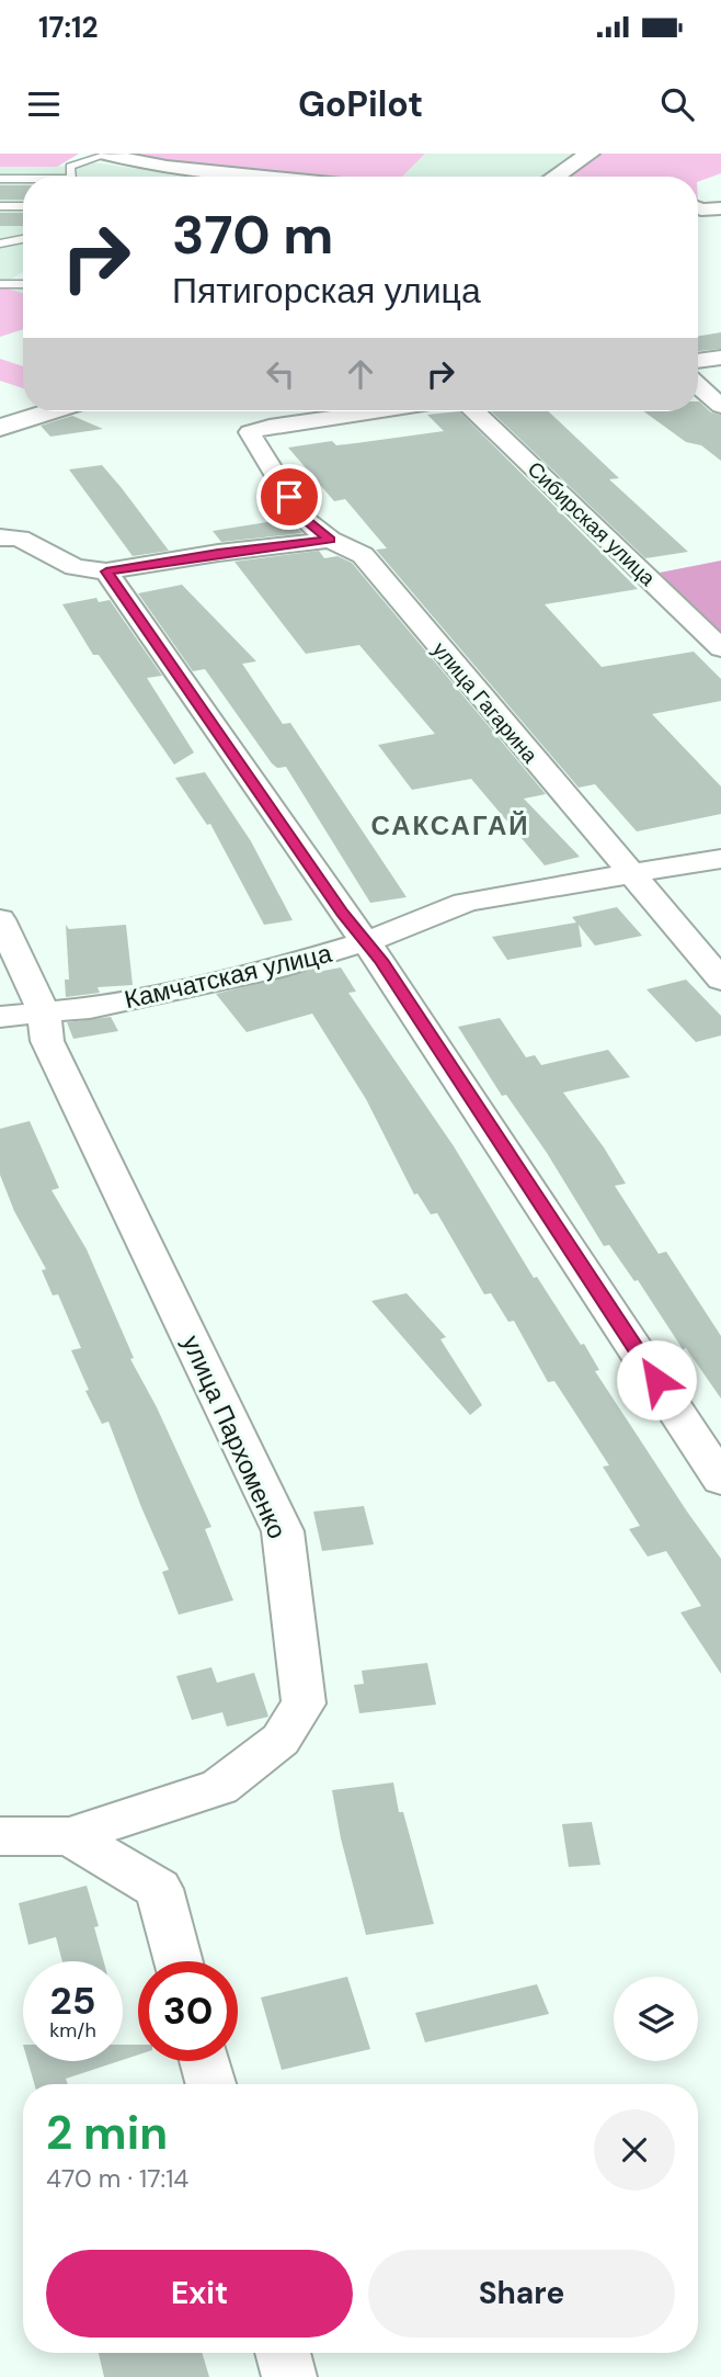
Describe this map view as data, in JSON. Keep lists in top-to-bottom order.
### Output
{
  "streets": {
    "street": [
      "Сибирская улица",
      "улица Гагарина",
      "Камчатская улица",
      "улица Пархоменко"
    ]
  },
  "crossings": [
    ["улица Гагарина", "Камчатская улица"],
    ["Камчатская улица", "улица Пархоменко"]
  ],
  "districts": ["САКСАГАЙ"],
  "page": {
    "status": "17:12",
    "header": "GoPilot",
    "turn": ["370 m", "Пятигорская улица"],
    "speed": "25 km/h",
    "limit": "30",
    "heading": ["2 min", "470 m · 17:14"],
    "buttons": ["Exit", "Share"]
  }
}
